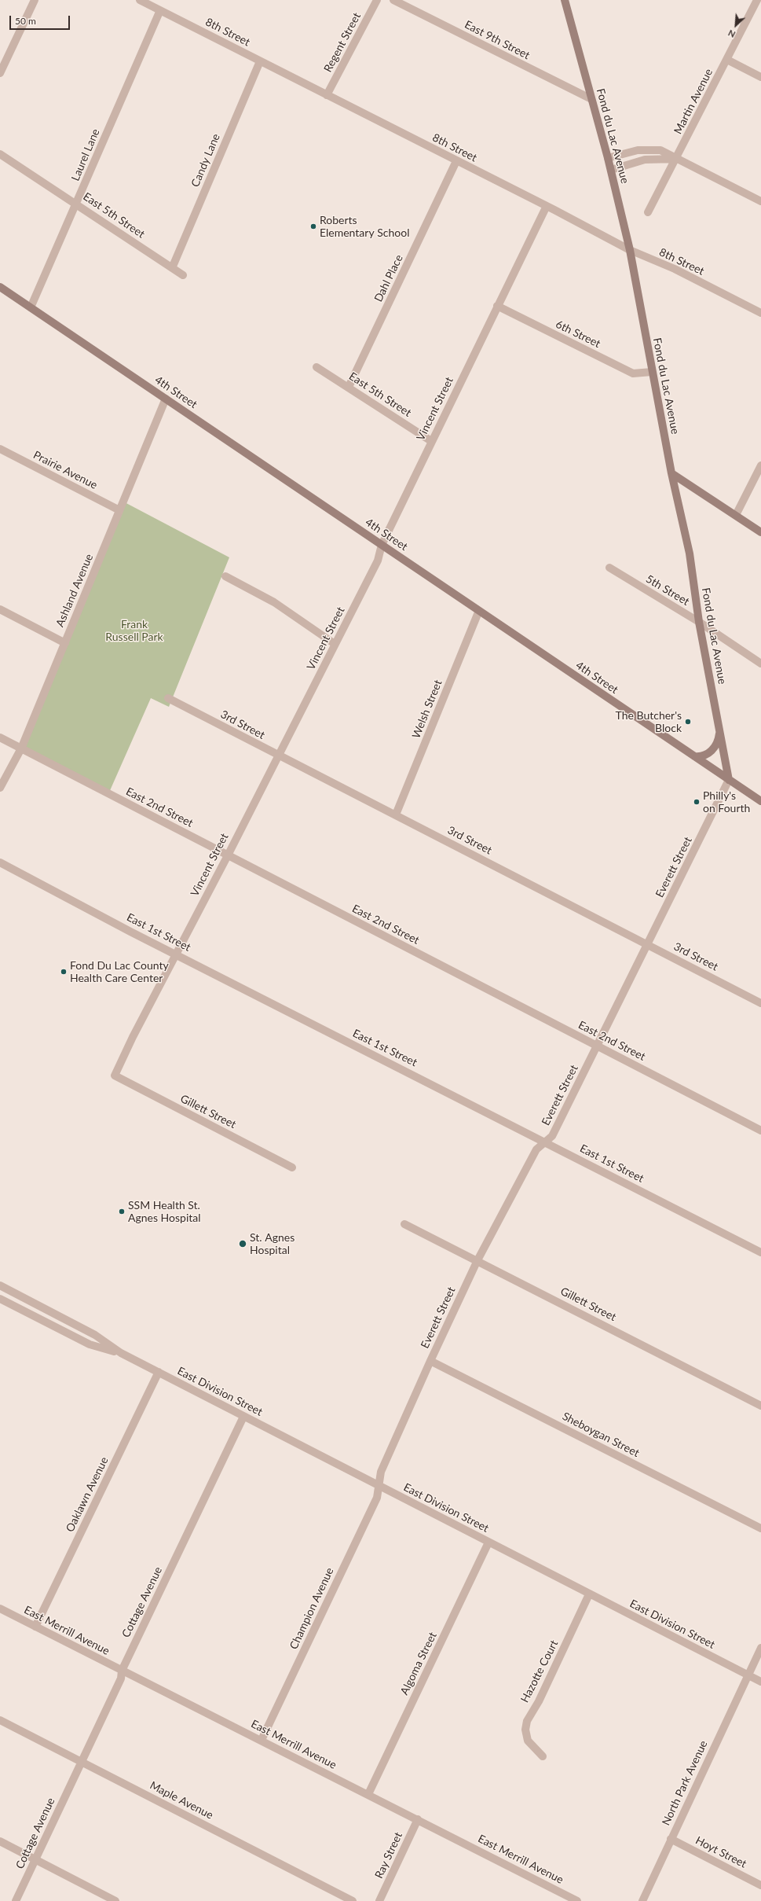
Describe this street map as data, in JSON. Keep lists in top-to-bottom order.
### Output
{
  "streets": {
    "street": [
      "8th Street",
      "East 9th Street",
      "Regent Street",
      "Martin Avenue",
      "Fond du Lac Avenue",
      "Laurel Lane",
      "Candy Lane",
      "East 5th Street",
      "Dahl Place",
      "6th Street",
      "4th Street",
      "Vincent Street",
      "Prairie Avenue",
      "Ashland Avenue",
      "5th Street",
      "Welsh Street",
      "3rd Street",
      "East 2nd Street",
      "Everett Street",
      "East 1st Street",
      "Gillett Street",
      "East Division Street",
      "Sheboygan Street",
      "Oaklawn Avenue",
      "Cottage Avenue",
      "Champion Avenue",
      "East Merrill Avenue",
      "Algoma Street",
      "Hazotte Court",
      "North Park Avenue",
      "Maple Avenue",
      "Hoyt Street",
      "Ray Street"
    ]
  },
  "crossings": [
    ["8th Street", "Regent Street"],
    ["8th Street", "Fond du Lac Avenue"],
    ["8th Street", "Laurel Lane"],
    ["8th Street", "Candy Lane"],
    ["8th Street", "Dahl Place"],
    ["8th Street", "Vincent Street"],
    ["East 9th Street", "Fond du Lac Avenue"],
    ["Fond du Lac Avenue", "6th Street"],
    ["Fond du Lac Avenue", "4th Street"],
    ["Fond du Lac Avenue", "5th Street"],
    ["Fond du Lac Avenue", "Everett Street"],
    ["Laurel Lane", "East 5th Street"],
    ["Laurel Lane", "4th Street"],
    ["Candy Lane", "East 5th Street"],
    ["East 5th Street", "Dahl Place"],
    ["East 5th Street", "Vincent Street"],
    ["6th Street", "Vincent Street"],
    ["4th Street", "Vincent Street"],
    ["4th Street", "Ashland Avenue"],
    ["4th Street", "Welsh Street"],
    ["4th Street", "Everett Street"],
    ["Vincent Street", "3rd Street"],
    ["Vincent Street", "East 2nd Street"],
    ["Vincent Street", "East 1st Street"],
    ["Vincent Street", "Gillett Street"],
    ["Prairie Avenue", "Ashland Avenue"],
    ["Ashland Avenue", "East 2nd Street"],
    ["Welsh Street", "3rd Street"],
    ["3rd Street", "Everett Street"],
    ["East 2nd Street", "Everett Street"],
    ["Everett Street", "East 1st Street"],
    ["Everett Street", "Gillett Street"],
    ["Everett Street", "East Division Street"],
    ["Everett Street", "Sheboygan Street"],
    ["Everett Street", "Champion Avenue"],
    ["East Division Street", "Oaklawn Avenue"],
    ["East Division Street", "Cottage Avenue"],
    ["East Division Street", "Champion Avenue"],
    ["East Division Street", "Algoma Street"],
    ["East Division Street", "Hazotte Court"],
    ["East Division Street", "North Park Avenue"],
    ["Oaklawn Avenue", "East Merrill Avenue"],
    ["Cottage Avenue", "East Merrill Avenue"],
    ["Cottage Avenue", "Maple Avenue"],
    ["Champion Avenue", "East Merrill Avenue"],
    ["East Merrill Avenue", "Algoma Street"],
    ["East Merrill Avenue", "Ray Street"],
    ["North Park Avenue", "Hoyt Street"]
  ],
  "parks": ["Frank Russell Park"],
  "places": [
    "Roberts Elementary School",
    "The Butcher's Block",
    "Philly's on Fourth",
    "Fond Du Lac County Health Care Center",
    "SSM Health St. Agnes Hospital",
    "St. Agnes Hospital"
  ],
  "scale_bar": "50 m",
  "north": "bottom left"
}
